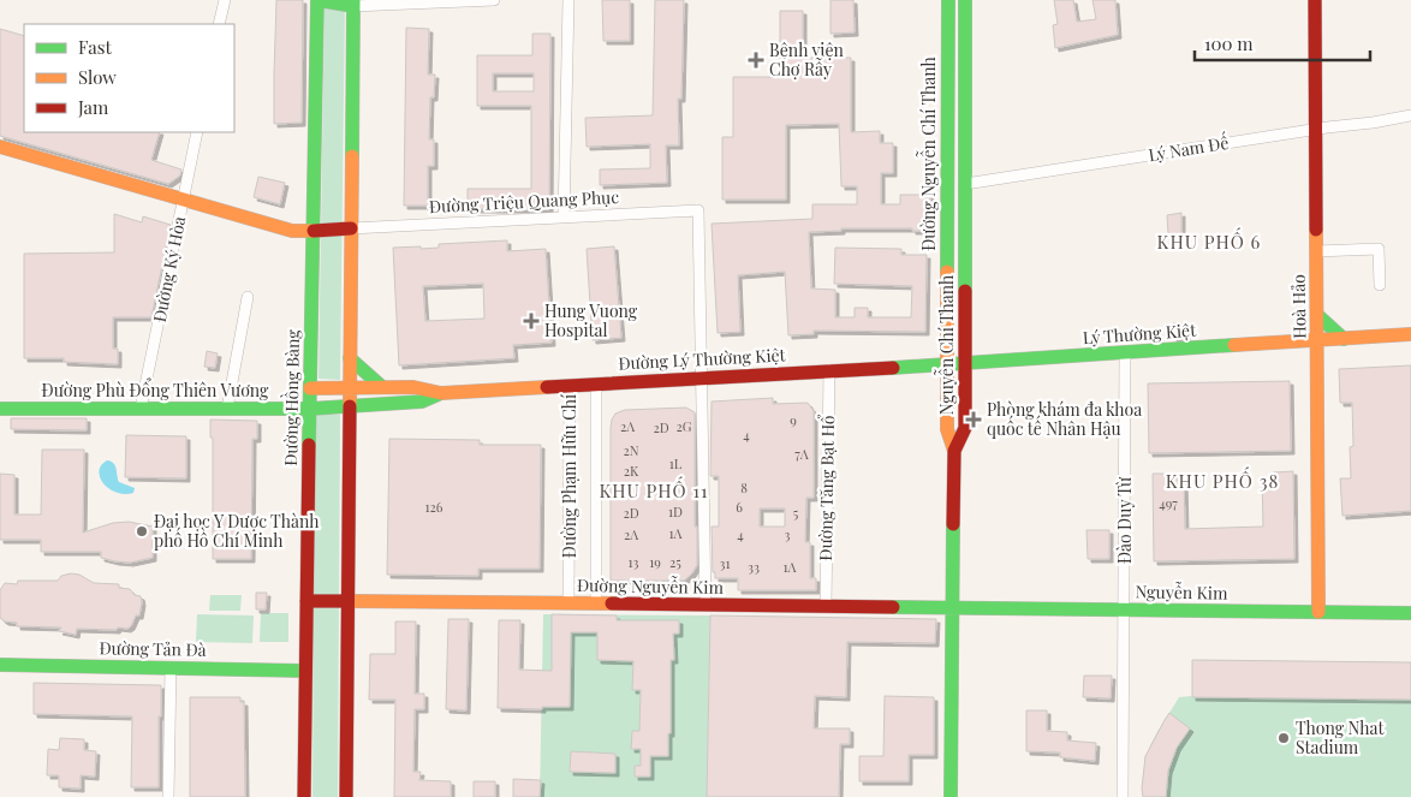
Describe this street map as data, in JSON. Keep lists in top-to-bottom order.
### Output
{
  "streets": {
    "main road": [
      "Đường Nguyễn Chí Thanh",
      "Hoà Hảo",
      "Lý Thường Kiệt",
      "Nguyễn Chí Thanh",
      "Đường Lý Thường Kiệt",
      "Đường Phù Đổng Thiên Vương",
      "Đường Hồng Bàng",
      "Đường Nguyễn Kim",
      "Nguyễn Kim",
      "Đường Tản Đà"
    ],
    "street": [
      "Lý Nam Đế",
      "Đường Triệu Quang Phục",
      "Đường Ký Hòa",
      "Đường Phạm Hữu Chí",
      "Đường Tăng Bạt Hổ",
      "Đào Duy Từ"
    ]
  },
  "crossings": [
    ["Lý Nam Đế", "Hoà Hảo"],
    ["Lý Nam Đế", "Nguyễn Chí Thanh"],
    ["Đường Nguyễn Chí Thanh", "Nguyễn Chí Thanh"],
    ["Đường Nguyễn Chí Thanh", "Đường Lý Thường Kiệt"],
    ["Đường Triệu Quang Phục", "Đường Lý Thường Kiệt"],
    ["Đường Ký Hòa", "Đường Phù Đổng Thiên Vương"],
    ["Hoà Hảo", "Lý Thường Kiệt"],
    ["Hoà Hảo", "Nguyễn Kim"],
    ["Lý Thường Kiệt", "Nguyễn Chí Thanh"],
    ["Lý Thường Kiệt", "Đường Lý Thường Kiệt"],
    ["Lý Thường Kiệt", "Đào Duy Từ"],
    ["Nguyễn Chí Thanh", "Đường Lý Thường Kiệt"],
    ["Nguyễn Chí Thanh", "Đường Nguyễn Kim"],
    ["Nguyễn Chí Thanh", "Nguyễn Kim"],
    ["Đường Lý Thường Kiệt", "Đường Phù Đổng Thiên Vương"],
    ["Đường Lý Thường Kiệt", "Đường Hồng Bàng"],
    ["Đường Lý Thường Kiệt", "Đường Phạm Hữu Chí"],
    ["Đường Lý Thường Kiệt", "Đường Tăng Bạt Hổ"],
    ["Đường Phù Đổng Thiên Vương", "Đường Hồng Bàng"],
    ["Đường Hồng Bàng", "Đường Nguyễn Kim"],
    ["Đường Hồng Bàng", "Đường Tản Đà"],
    ["Đường Phạm Hữu Chí", "Đường Nguyễn Kim"],
    ["Đường Tăng Bạt Hổ", "Đường Nguyễn Kim"],
    ["Đào Duy Từ", "Nguyễn Kim"],
    ["Đường Nguyễn Kim", "Nguyễn Kim"]
  ],
  "districts": ["KHU PHỐ 6", "KHU PHỐ 38", "KHU PHỐ 11"],
  "places": {
    "health": ["Bệnh viện Chợ Rẫy", "Hung Vuong Hospital", "Phòng khám đa khoa quốc tế Nhân Hậu"],
    "other": ["Đại học Y Dược Thành phố Hồ Chí Minh", "Thong Nhat Stadium"]
  },
  "house_numbers": [
    "9",
    "2A",
    "2G",
    "2D",
    "4",
    "2N",
    "7A",
    "1L",
    "2K",
    "8",
    "497",
    "126",
    "6",
    "1D",
    "2D",
    "5",
    "1A",
    "2A",
    "4",
    "3",
    "13",
    "19",
    "25",
    "31",
    "33",
    "1A"
  ],
  "legend": ["Fast", "Slow", "Jam"],
  "scale_bar": "100 m"
}
